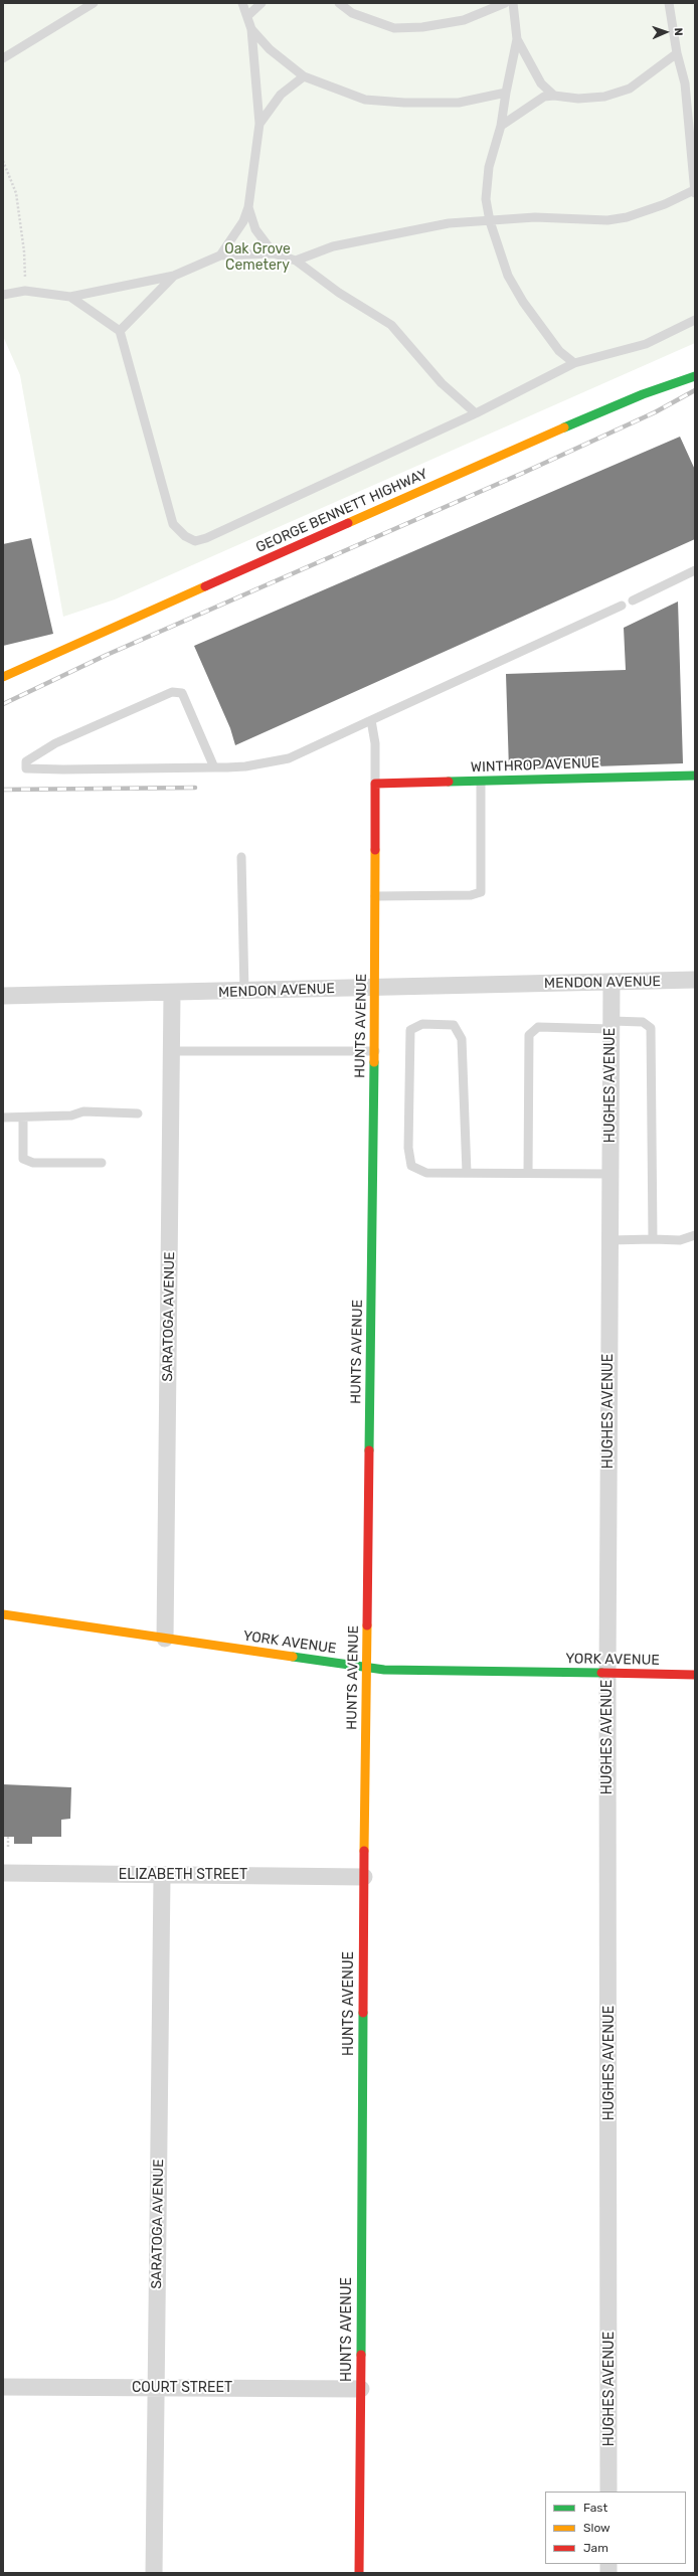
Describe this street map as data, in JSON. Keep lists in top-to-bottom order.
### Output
{
  "streets": {
    "street": [
      "GEORGE BENNETT HIGHWAY",
      "WINTHROP AVENUE",
      "MENDON AVENUE",
      "HUNTS AVENUE",
      "HUGHES AVENUE",
      "SARATOGA AVENUE",
      "YORK AVENUE",
      "ELIZABETH STREET",
      "COURT STREET"
    ]
  },
  "crossings": [
    ["WINTHROP AVENUE", "HUNTS AVENUE"],
    ["MENDON AVENUE", "HUNTS AVENUE"],
    ["MENDON AVENUE", "HUGHES AVENUE"],
    ["MENDON AVENUE", "SARATOGA AVENUE"],
    ["HUNTS AVENUE", "YORK AVENUE"],
    ["HUNTS AVENUE", "ELIZABETH STREET"],
    ["HUNTS AVENUE", "COURT STREET"],
    ["HUGHES AVENUE", "YORK AVENUE"],
    ["SARATOGA AVENUE", "YORK AVENUE"],
    ["SARATOGA AVENUE", "ELIZABETH STREET"],
    ["SARATOGA AVENUE", "COURT STREET"]
  ],
  "parks": ["Oak Grove Cemetery"],
  "legend": ["Fast", "Slow", "Jam"],
  "north": "right"
}
